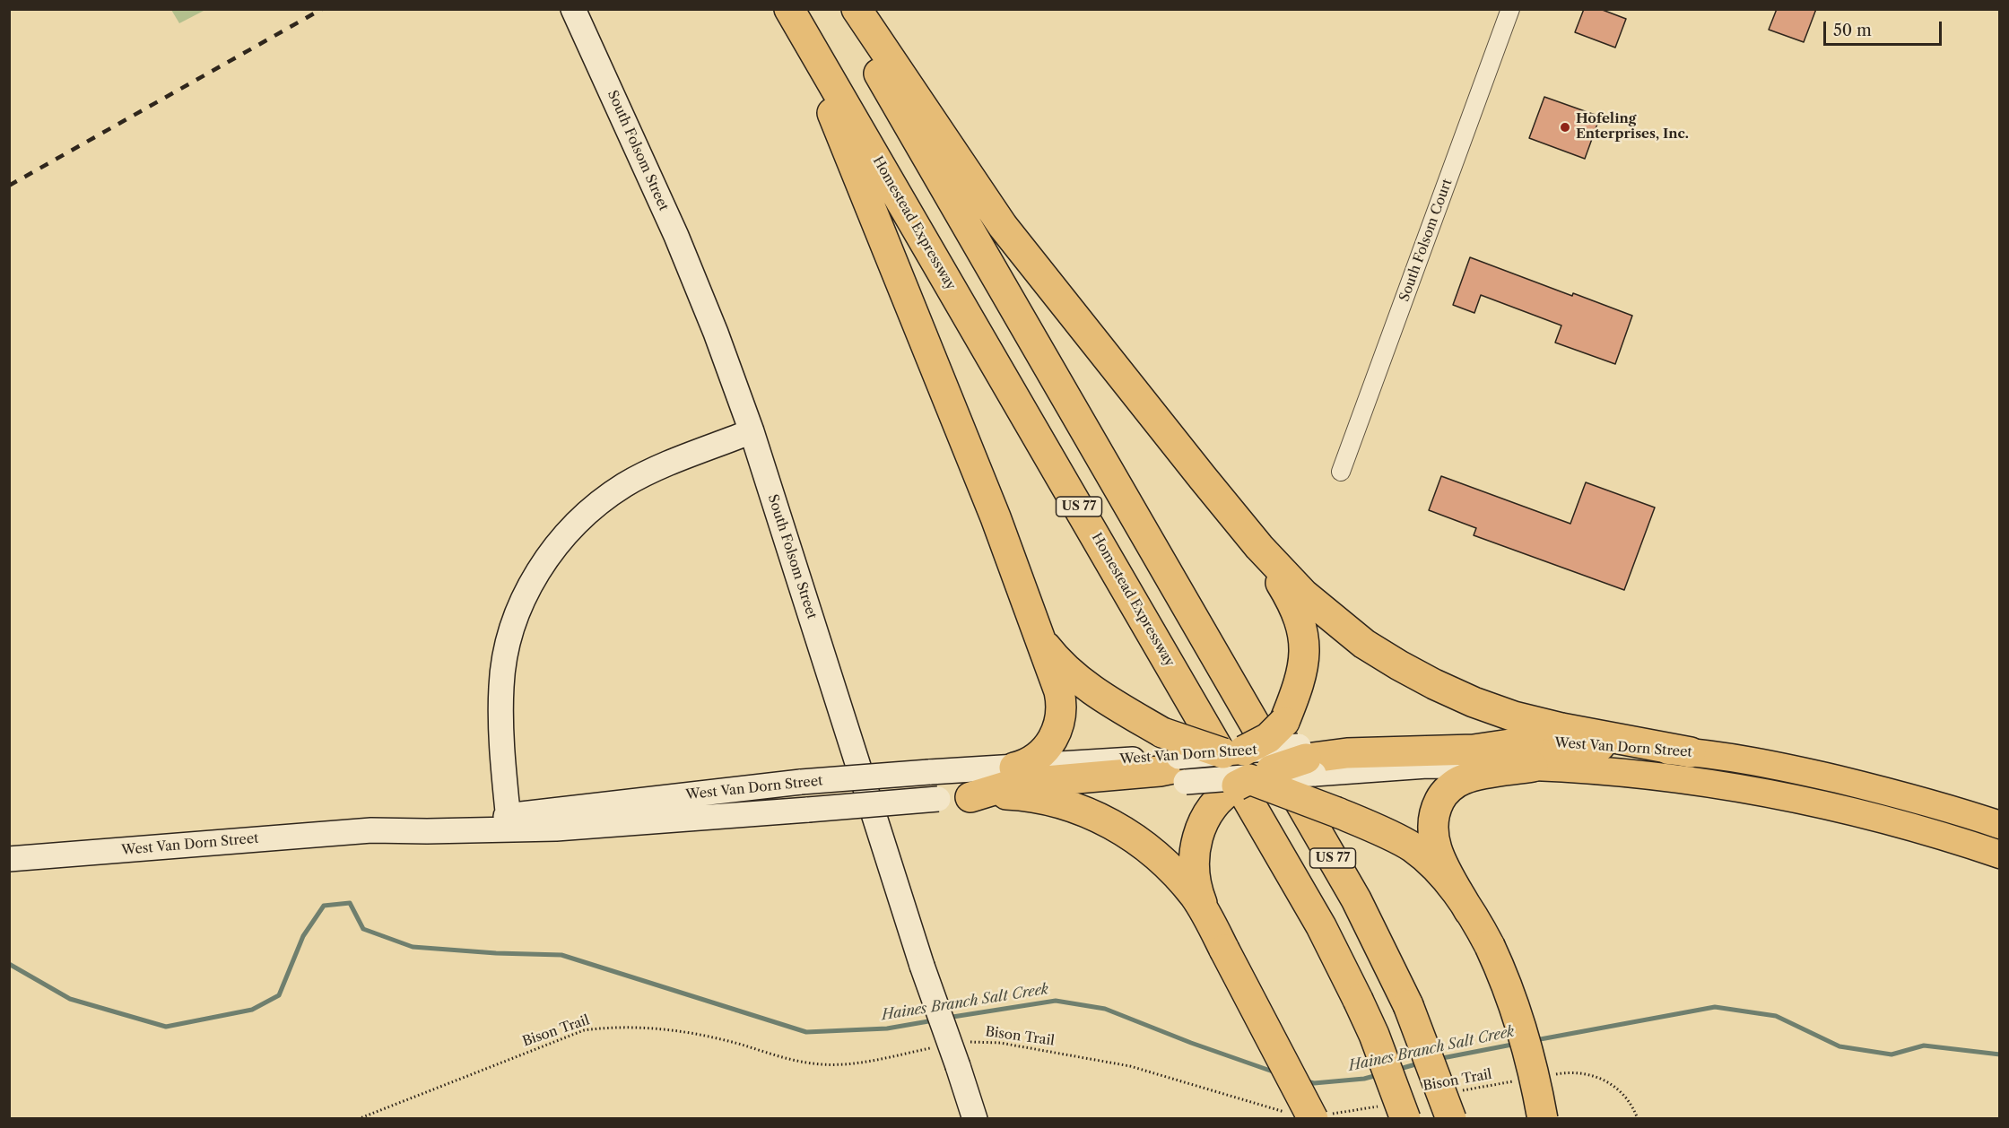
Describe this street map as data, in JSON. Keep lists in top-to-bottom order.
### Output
{
  "streets": {
    "highway": ["Homestead Expressway", "US 77"],
    "main road": ["South Folsom Street", "West Van Dorn Street"],
    "street": ["South Folsom Court"],
    "path": ["Bison Trail"]
  },
  "crossings": [
    ["Homestead Expressway", "Bison Trail"],
    ["US 77", "Bison Trail"]
  ],
  "water": ["Haines Branch Salt Creek"],
  "places": ["Hofeling Enterprises, Inc."],
  "scale_bar": "50 m"
}
